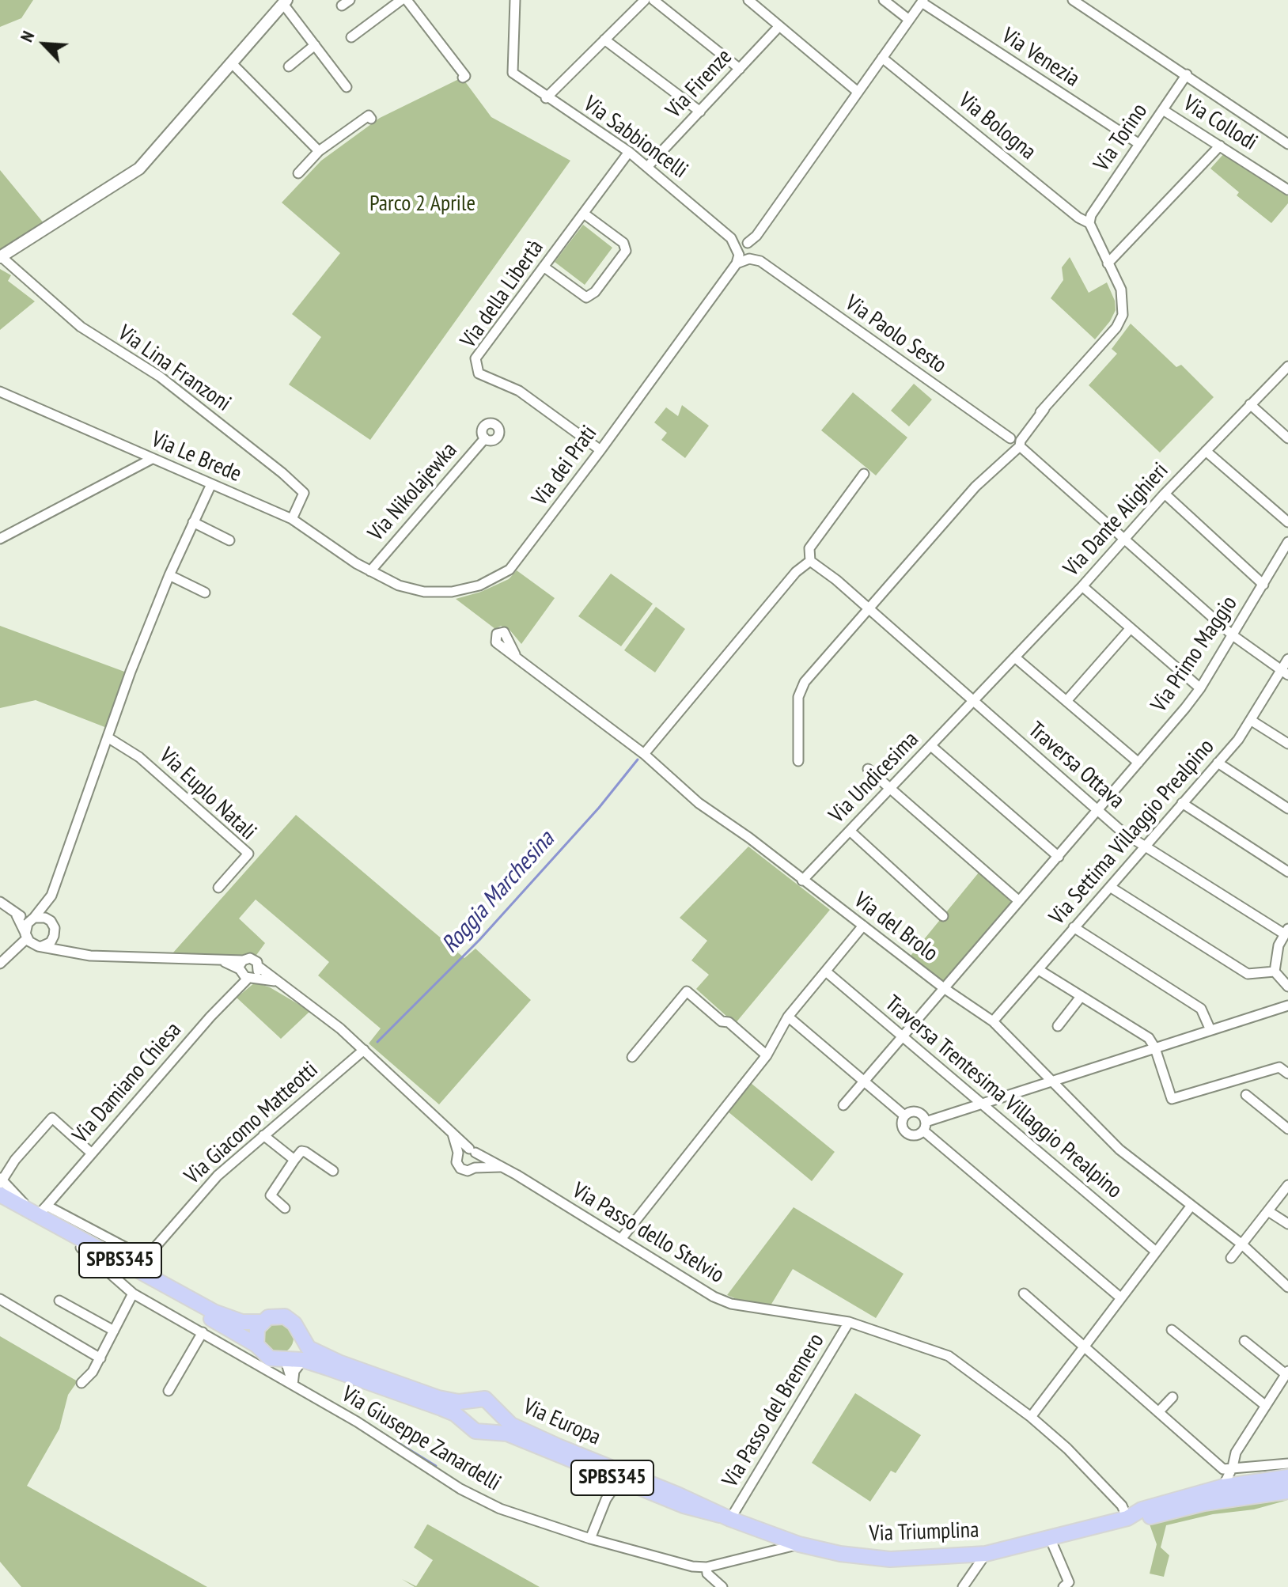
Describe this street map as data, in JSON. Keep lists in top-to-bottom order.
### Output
{
  "streets": {
    "main road": ["SPBS345", "Via Europa", "Via Triumplina"],
    "street": [
      "Via Venezia",
      "Via Firenze",
      "Via Collodi",
      "Via Bologna",
      "Via Sabbioncelli",
      "Via Torino",
      "Via della Libertà",
      "Via Paolo Sesto",
      "Via Lina Franzoni",
      "Via Le Brede",
      "Via dei Prati",
      "Via Nikolajewka",
      "Via Dante Alighieri",
      "Via Primo Maggio",
      "Traversa Ottava",
      "Via Undicesima",
      "Via Euplo Natali",
      "Via Settima Villaggio Prealpino",
      "Via del Brolo",
      "Via Damiano Chiesa",
      "Traversa Trentesima Villaggio Prealpino",
      "Via Giacomo Matteotti",
      "Via Passo dello Stelvio",
      "Via Passo del Brennero",
      "Via Giuseppe Zanardelli"
    ]
  },
  "crossings": [
    ["Via Venezia", "Via Torino"],
    ["Via Venezia", "Via dei Prati"],
    ["Via Firenze", "Via Sabbioncelli"],
    ["Via Collodi", "Via Torino"],
    ["Via Bologna", "Via Torino"],
    ["Via Bologna", "Via dei Prati"],
    ["Via Sabbioncelli", "Via della Libertà"],
    ["Via Sabbioncelli", "Via Paolo Sesto"],
    ["Via Sabbioncelli", "Via dei Prati"],
    ["Via della Libertà", "Via dei Prati"],
    ["Via Paolo Sesto", "Via dei Prati"],
    ["Via Paolo Sesto", "Via Dante Alighieri"],
    ["Via Paolo Sesto", "Via Primo Maggio"],
    ["Via Paolo Sesto", "Via Settima Villaggio Prealpino"],
    ["Via Lina Franzoni", "Via Le Brede"],
    ["Via Le Brede", "Via dei Prati"],
    ["Via Le Brede", "Via Nikolajewka"],
    ["Via dei Prati", "Via Nikolajewka"],
    ["Via Dante Alighieri", "Traversa Ottava"],
    ["Via Dante Alighieri", "Via Undicesima"],
    ["Via Primo Maggio", "Traversa Ottava"],
    ["Via Primo Maggio", "Via del Brolo"],
    ["Via Primo Maggio", "Traversa Trentesima Villaggio Prealpino"],
    ["Traversa Ottava", "Via Undicesima"],
    ["Traversa Ottava", "Via Settima Villaggio Prealpino"],
    ["Via Undicesima", "Via del Brolo"],
    ["Via Settima Villaggio Prealpino", "Via del Brolo"],
    ["Via Damiano Chiesa", "Via Passo dello Stelvio"],
    ["Via Damiano Chiesa", "Via Europa"],
    ["Via Giacomo Matteotti", "Via Passo dello Stelvio"],
    ["Via Giacomo Matteotti", "Via Europa"],
    ["Via Passo dello Stelvio", "Via Passo del Brennero"],
    ["Via Passo dello Stelvio", "Via Triumplina"],
    ["Via Passo del Brennero", "Via Europa"],
    ["Via Passo del Brennero", "Via Triumplina"],
    ["Via Europa", "Via Giuseppe Zanardelli"],
    ["Via Europa", "Via Triumplina"],
    ["Via Giuseppe Zanardelli", "Via Triumplina"]
  ],
  "water": ["Roggia Marchesina"],
  "parks": ["Parco 2 Aprile"],
  "north": "top left"
}
